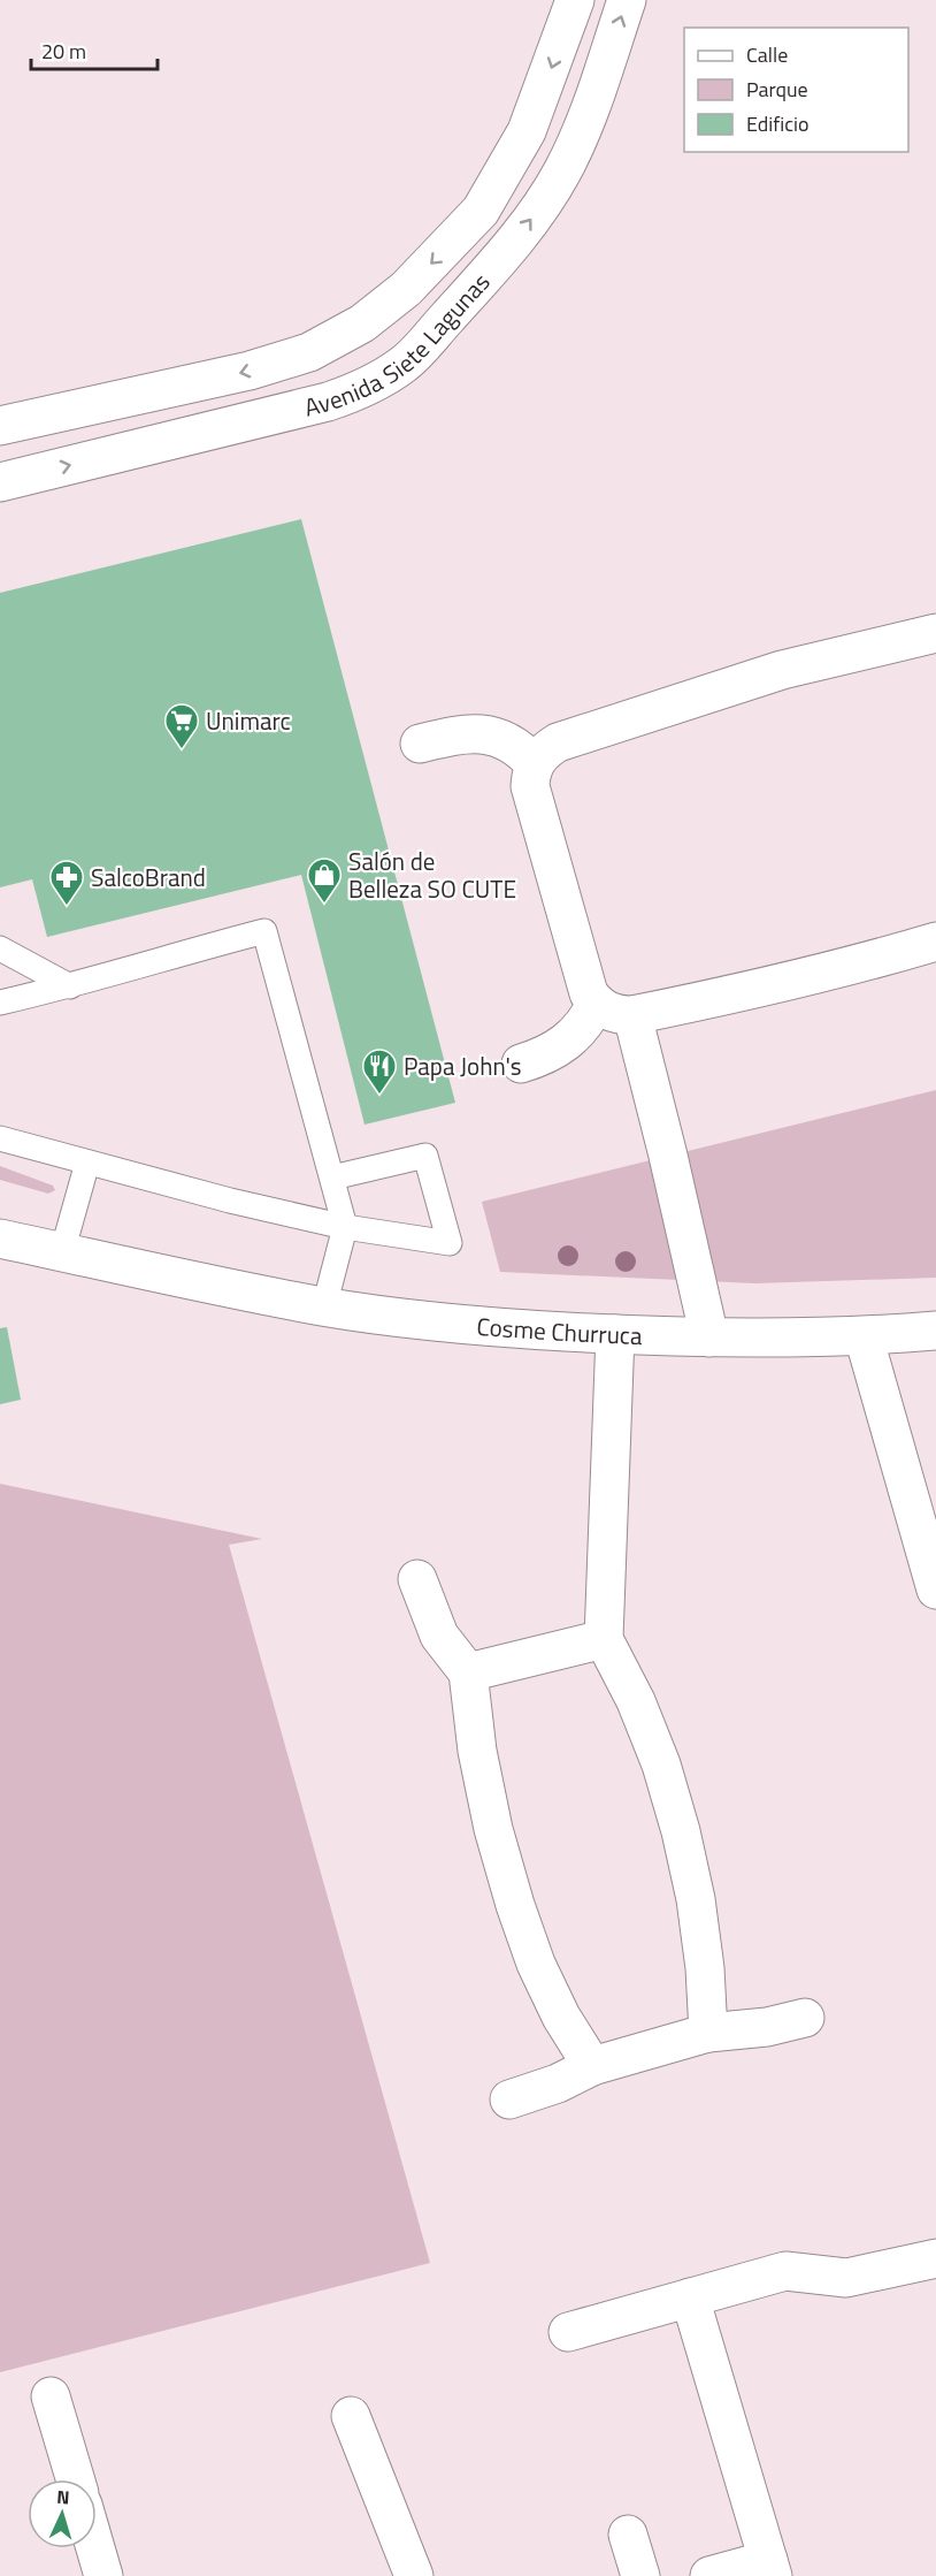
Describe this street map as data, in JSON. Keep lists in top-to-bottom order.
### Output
{
  "streets": {
    "street": ["Avenida Siete Lagunas", "Cosme Churruca"]
  },
  "places": {
    "supermarket": ["Unimarc"],
    "shop": ["Salón de Belleza SO CUTE"],
    "pharmacy": ["SalcoBrand"],
    "restaurant": ["Papa John's"]
  },
  "legend": ["Calle", "Parque", "Edificio"],
  "scale_bar": "20 m",
  "north": "top"
}
